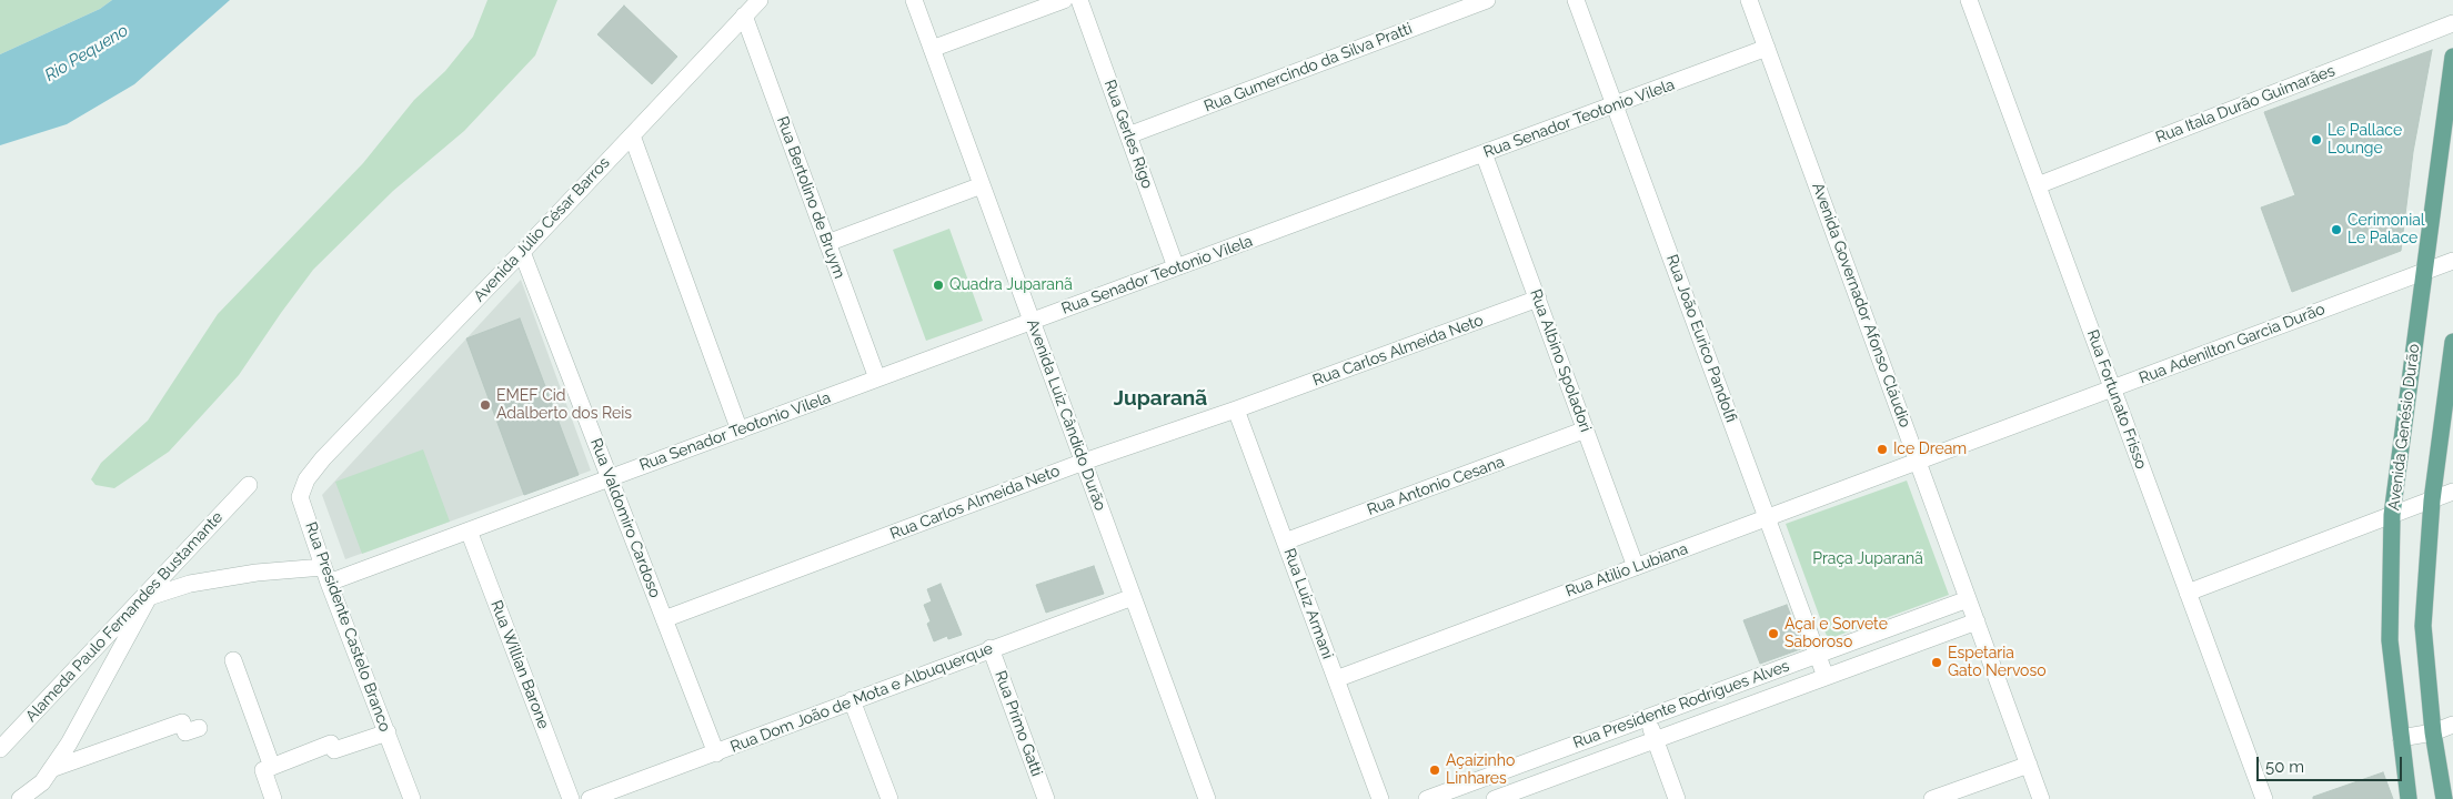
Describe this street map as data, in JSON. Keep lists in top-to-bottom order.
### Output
{
  "streets": {
    "main road": ["Avenida Genésio Durão"],
    "street": [
      "Rua Gumercindo da Silva Pratti",
      "Rua Itala Durão Guimarães",
      "Rua Senador Teotonio Vilela",
      "Rua Gerles Rigo",
      "Rua Bertolino de Bruym",
      "Avenida Júlio César Barros",
      "Avenida Governador Afonso Cláudio",
      "Rua João Eurico Pandolfi",
      "Rua Adenilton Garcia Durão",
      "Rua Carlos Almeida Neto",
      "Rua Albino Spoladori",
      "Rua Fortunato Frisso",
      "Avenida Luiz Cândido Durão",
      "Rua Antonio Cesana",
      "Rua Valdomiro Cardoso",
      "Rua Atilio Lubiana",
      "Rua Luiz Armani",
      "Alameda Paulo Fernandes Bustamante",
      "Rua Presidente Castelo Branco",
      "Rua Willian Barone",
      "Rua Dom João de Mota e Albuquerque",
      "Rua Presidente Rodrigues Alves",
      "Rua Primo Gatti"
    ]
  },
  "crossings": [
    ["Rua Gumercindo da Silva Pratti", "Rua Gerles Rigo"],
    ["Rua Itala Durão Guimarães", "Rua Fortunato Frisso"],
    ["Rua Senador Teotonio Vilela", "Rua Gerles Rigo"],
    ["Rua Senador Teotonio Vilela", "Rua Bertolino de Bruym"],
    ["Rua Senador Teotonio Vilela", "Avenida Governador Afonso Cláudio"],
    ["Rua Senador Teotonio Vilela", "Rua João Eurico Pandolfi"],
    ["Rua Senador Teotonio Vilela", "Rua Albino Spoladori"],
    ["Rua Senador Teotonio Vilela", "Avenida Luiz Cândido Durão"],
    ["Rua Senador Teotonio Vilela", "Rua Valdomiro Cardoso"],
    ["Rua Senador Teotonio Vilela", "Rua Presidente Castelo Branco"],
    ["Rua Senador Teotonio Vilela", "Rua Willian Barone"],
    ["Rua Bertolino de Bruym", "Avenida Júlio César Barros"],
    ["Avenida Júlio César Barros", "Rua Valdomiro Cardoso"],
    ["Avenida Júlio César Barros", "Rua Presidente Castelo Branco"],
    ["Avenida Governador Afonso Cláudio", "Rua Adenilton Garcia Durão"],
    ["Avenida Governador Afonso Cláudio", "Rua Atilio Lubiana"],
    ["Avenida Governador Afonso Cláudio", "Rua Presidente Rodrigues Alves"],
    ["Rua João Eurico Pandolfi", "Rua Atilio Lubiana"],
    ["Rua João Eurico Pandolfi", "Rua Presidente Rodrigues Alves"],
    ["Rua Adenilton Garcia Durão", "Rua Fortunato Frisso"],
    ["Rua Adenilton Garcia Durão", "Avenida Genésio Durão"],
    ["Rua Adenilton Garcia Durão", "Rua Atilio Lubiana"],
    ["Rua Carlos Almeida Neto", "Rua Albino Spoladori"],
    ["Rua Carlos Almeida Neto", "Avenida Luiz Cândido Durão"],
    ["Rua Carlos Almeida Neto", "Rua Valdomiro Cardoso"],
    ["Rua Carlos Almeida Neto", "Rua Luiz Armani"],
    ["Rua Albino Spoladori", "Rua Antonio Cesana"],
    ["Rua Albino Spoladori", "Rua Atilio Lubiana"],
    ["Avenida Luiz Cândido Durão", "Rua Dom João de Mota e Albuquerque"],
    ["Rua Antonio Cesana", "Rua Luiz Armani"],
    ["Rua Valdomiro Cardoso", "Rua Dom João de Mota e Albuquerque"],
    ["Rua Atilio Lubiana", "Rua Luiz Armani"],
    ["Rua Dom João de Mota e Albuquerque", "Rua Primo Gatti"]
  ],
  "districts": ["Juparanã"],
  "water": ["Rio Pequeno"],
  "parks": ["Praça Juparanã"],
  "places": [
    "Le Pallace Lounge",
    "Cerimonial Le Palace",
    "Quadra Juparanã",
    "EMEF Cid Adalberto dos Reis",
    "Ice Dream",
    "Açaí e Sorvete Saboroso",
    "Espetaria Gato Nervoso",
    "Açaízinho Linhares"
  ],
  "scale_bar": "50 m"
}
